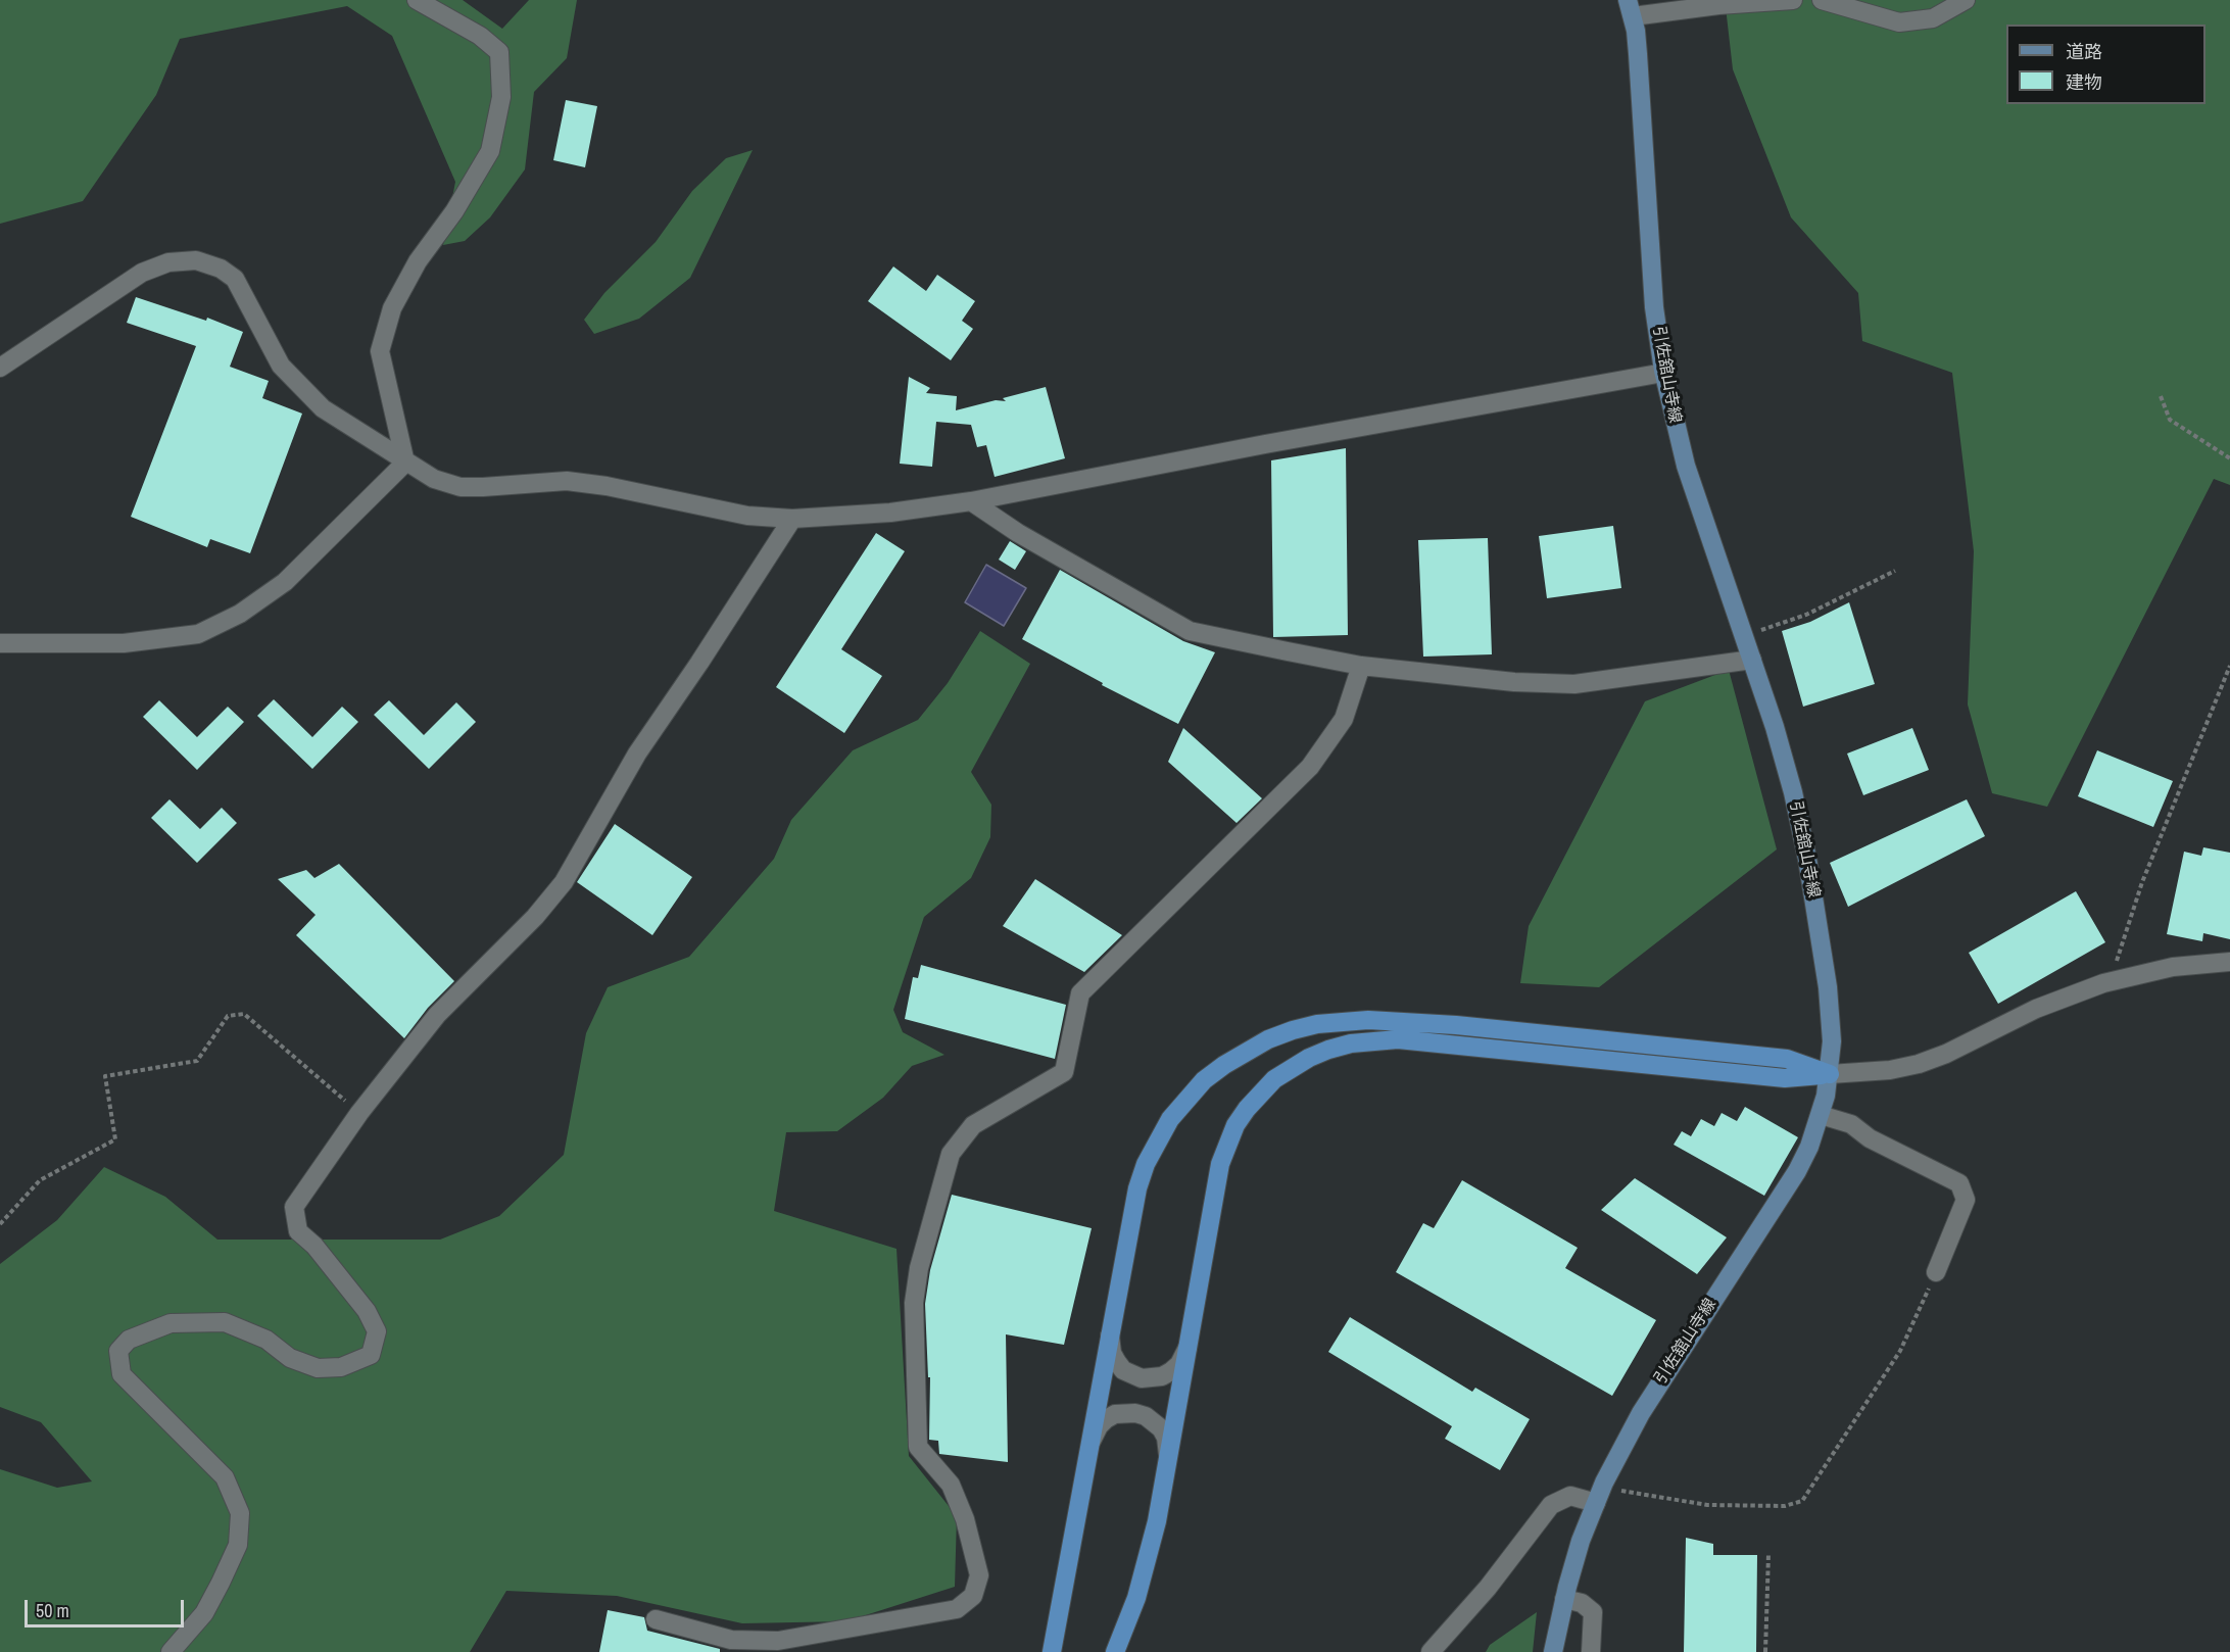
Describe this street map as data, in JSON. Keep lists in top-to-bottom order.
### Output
{
  "streets": {
    "main road": ["引佐舘山寺線"]
  },
  "legend": ["道路", "建物"],
  "scale_bar": "50 m"
}
